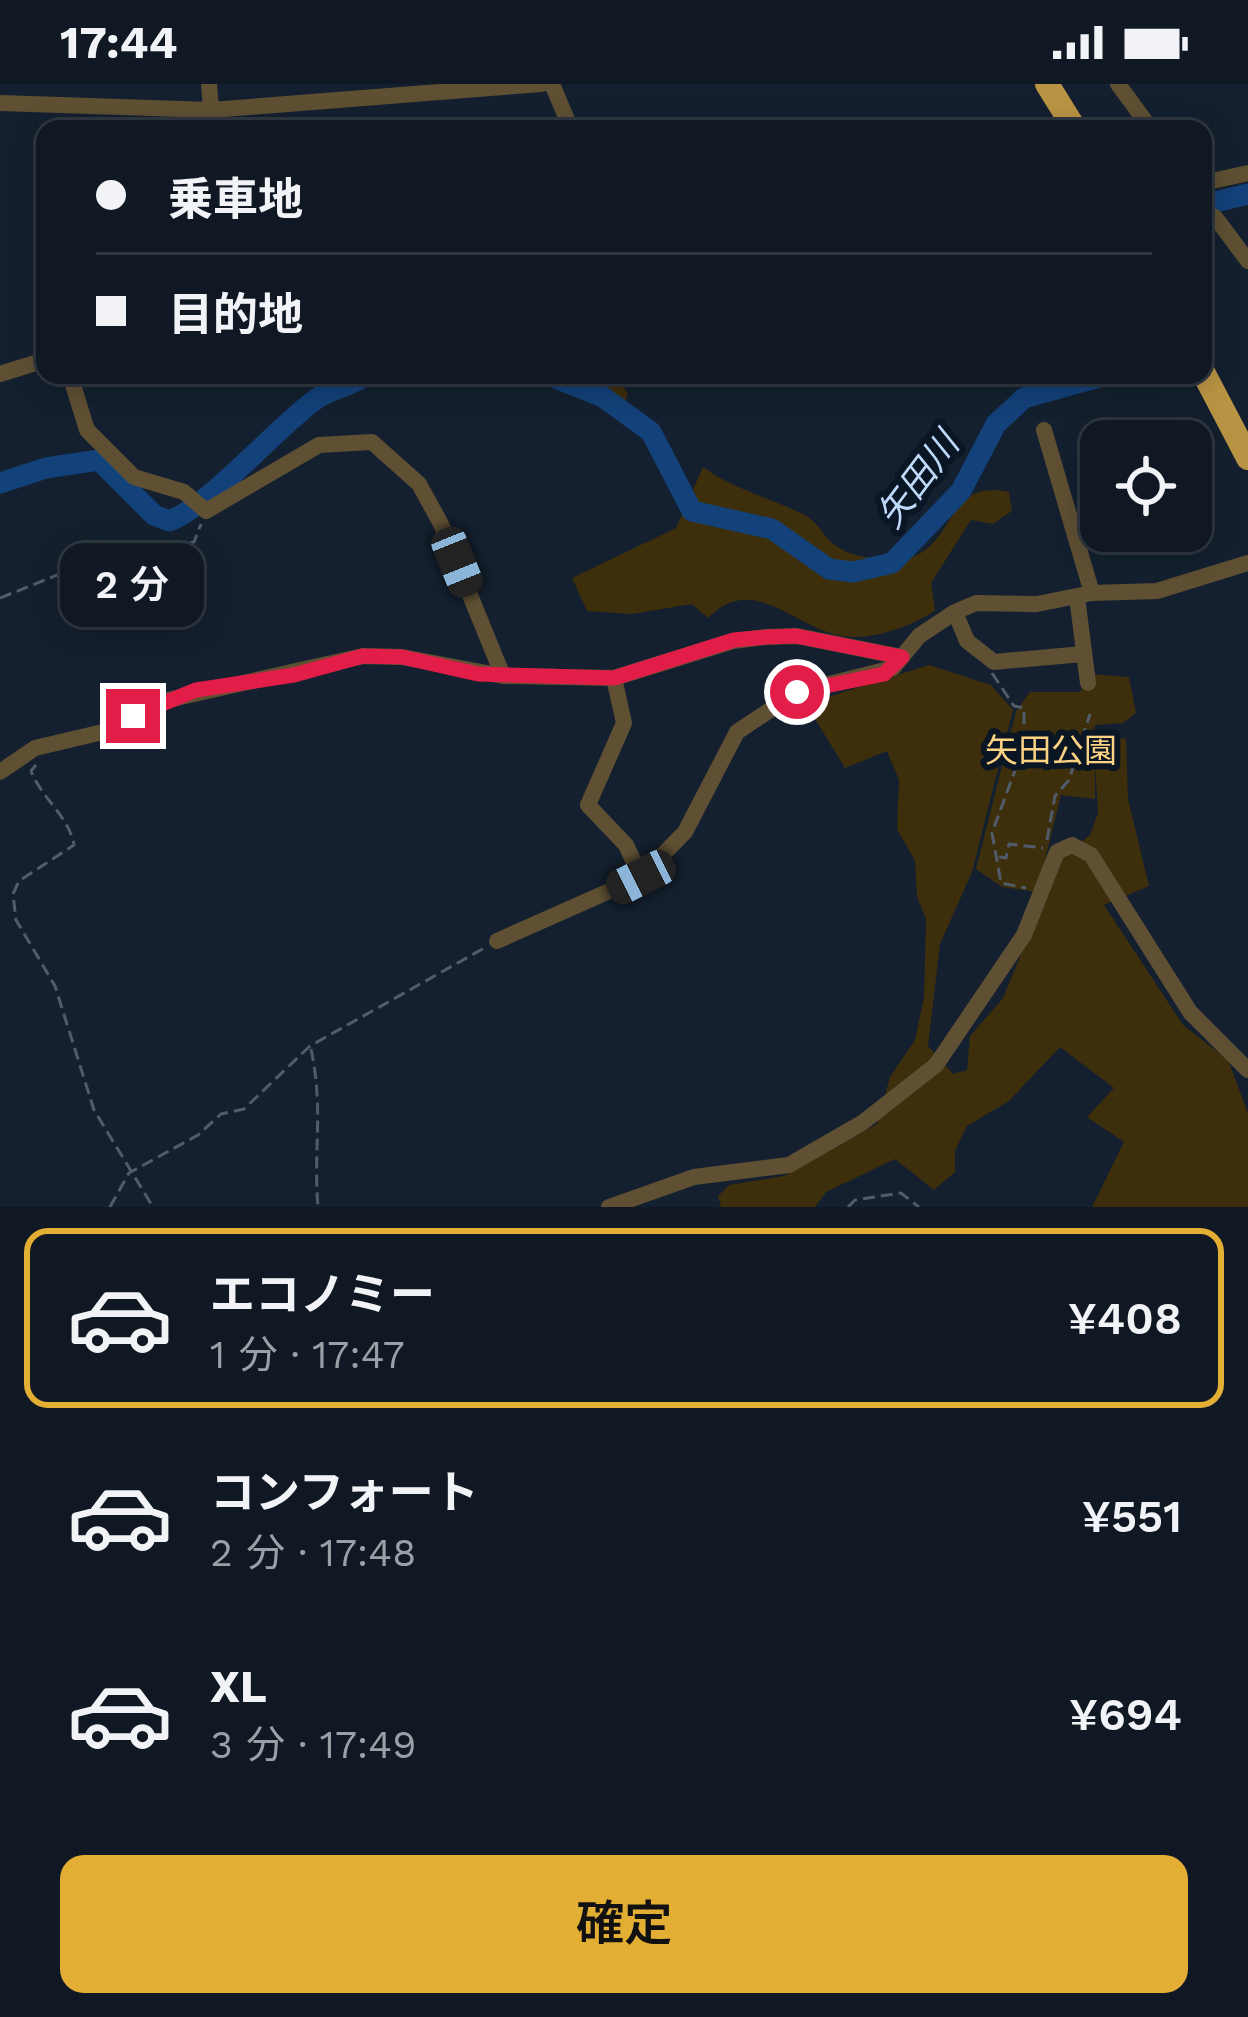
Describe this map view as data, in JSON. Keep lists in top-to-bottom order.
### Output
{
  "water": ["矢田川"],
  "parks": ["矢田公園"],
  "page": {
    "status": "17:44",
    "banner": ["乗車地", "目的地"],
    "bubble": "2 分",
    "list": [
      {
        "name": "エコノミー",
        "note": "1 分 · 17:47",
        "value": "¥408"
      },
      {
        "name": "コンフォート",
        "note": "2 分 · 17:48",
        "value": "¥551"
      },
      {
        "name": "XL",
        "note": "3 分 · 17:49",
        "value": "¥694"
      }
    ],
    "buttons": "確定"
  }
}
